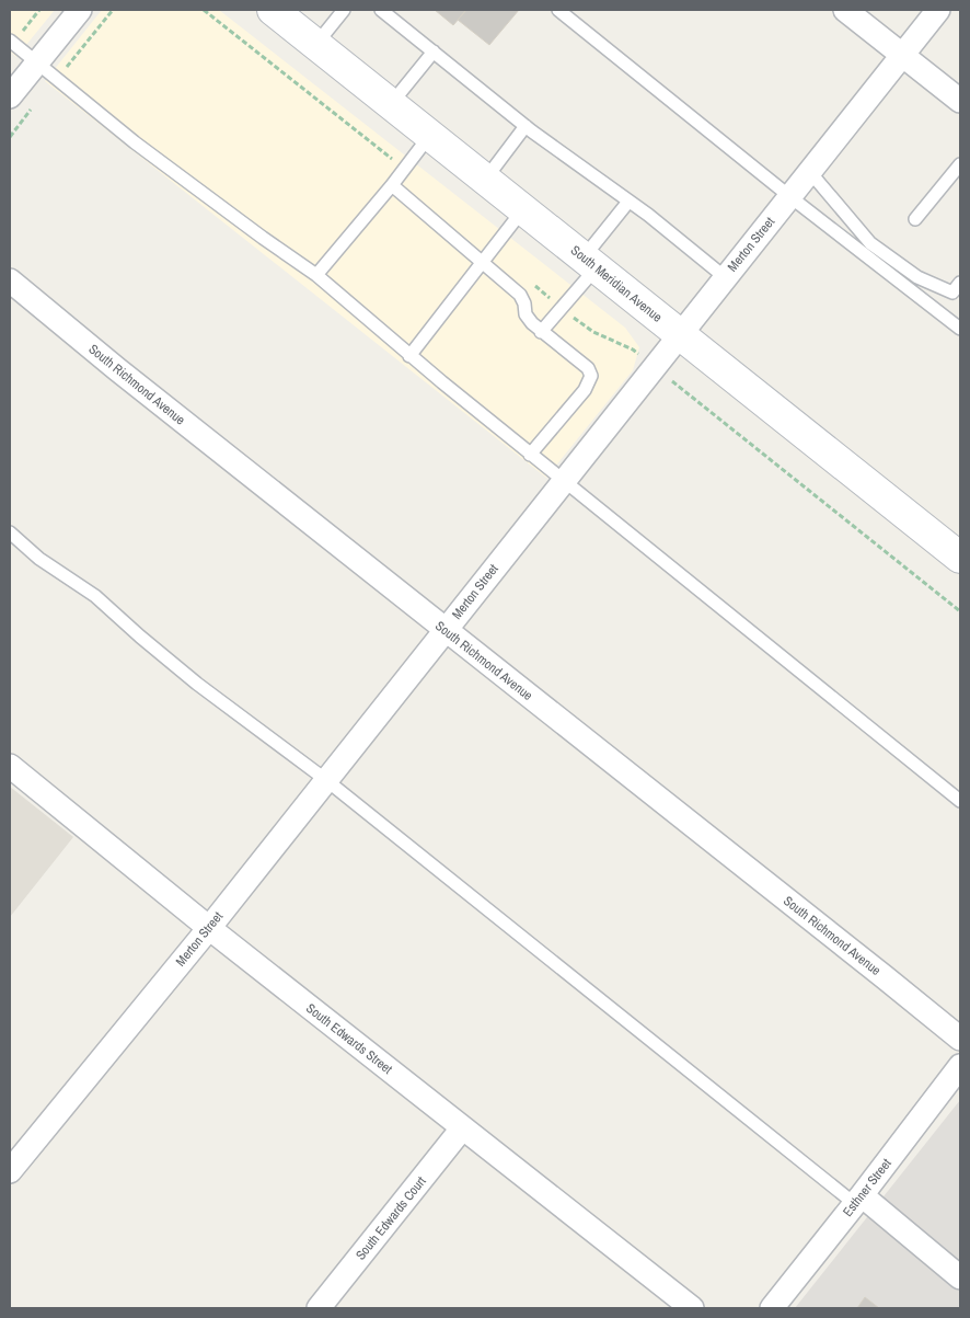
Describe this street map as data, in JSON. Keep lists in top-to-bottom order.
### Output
{
  "streets": {
    "main road": ["South Meridian Avenue"],
    "street": [
      "Merton Street",
      "South Richmond Avenue",
      "South Edwards Street",
      "Esthner Street",
      "South Edwards Court"
    ]
  },
  "crossings": [
    ["Merton Street", "South Meridian Avenue"],
    ["Merton Street", "South Richmond Avenue"],
    ["Merton Street", "South Edwards Street"],
    ["South Edwards Street", "South Edwards Court"]
  ]
}
